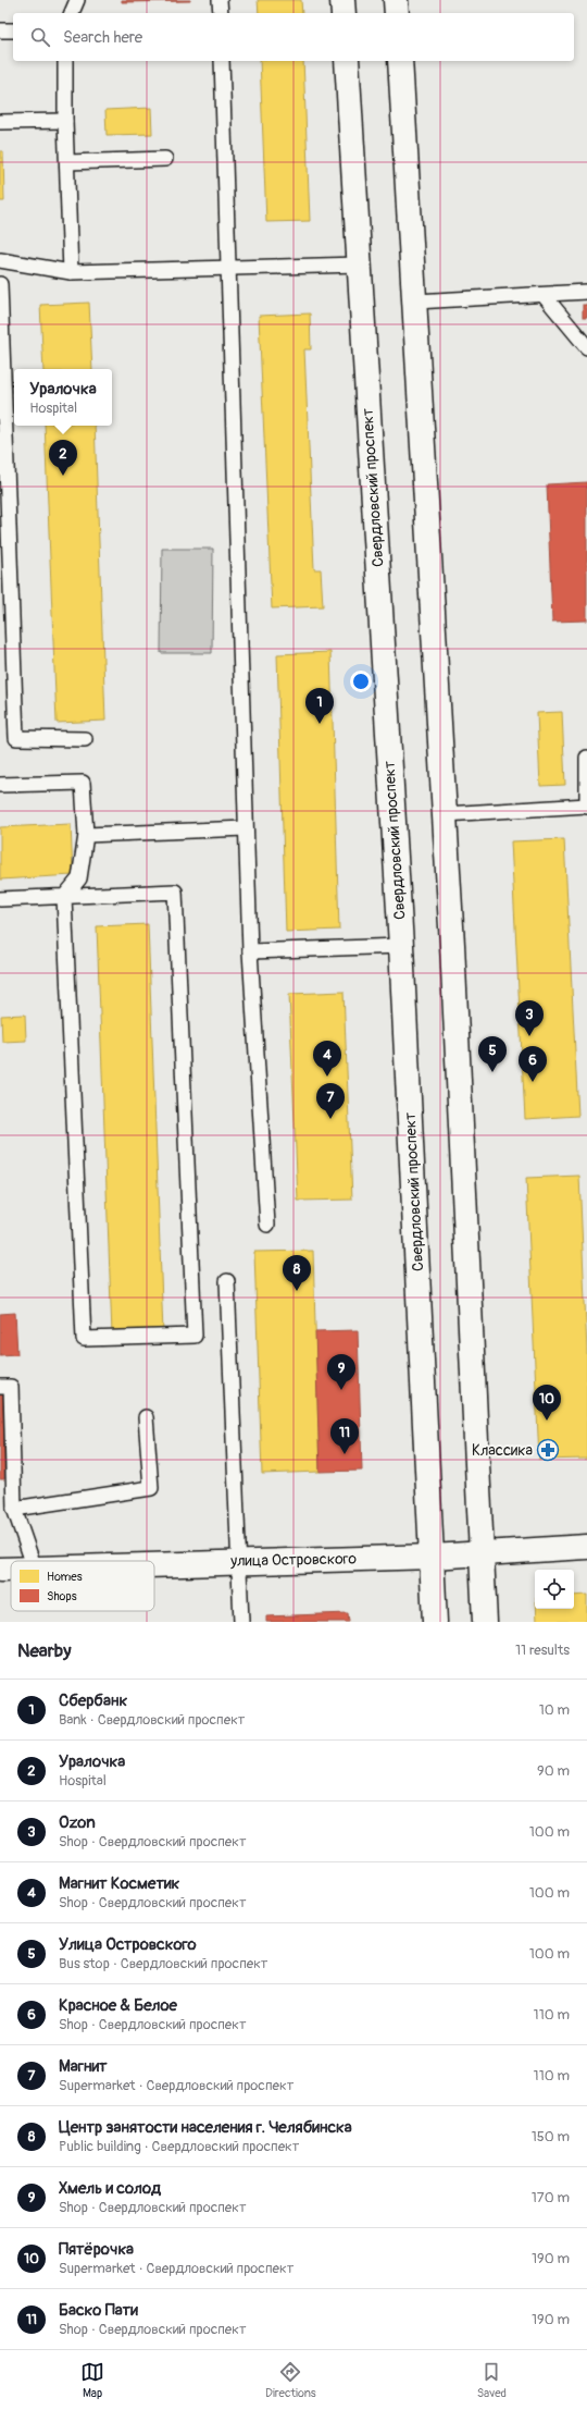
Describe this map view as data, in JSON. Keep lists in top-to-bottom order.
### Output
{
  "streets": {
    "main road": ["Свердловский проспект", "улица Островского"]
  },
  "crossings": [
    ["Свердловский проспект", "улица Островского"]
  ],
  "places": {
    "pharmacy": ["Классика"]
  },
  "legend": ["Homes", "Shops"],
  "page": {
    "search": "Search here",
    "popup": ["Уралочка", "Hospital"],
    "pins": [
      "2",
      "1",
      "3",
      "5",
      "4",
      "6",
      "7",
      "8",
      "9",
      "10",
      "11"
    ],
    "heading": ["Nearby", "11 results"],
    "list": [
      {
        "mark": "1",
        "name": "Сбербанк",
        "note": "Bank · Свердловский проспект",
        "value": "10 m"
      },
      {
        "mark": "2",
        "name": "Уралочка",
        "note": "Hospital",
        "value": "90 m"
      },
      {
        "mark": "3",
        "name": "Ozon",
        "note": "Shop · Свердловский проспект",
        "value": "100 m"
      },
      {
        "mark": "4",
        "name": "Магнит Косметик",
        "note": "Shop · Свердловский проспект",
        "value": "100 m"
      },
      {
        "mark": "5",
        "name": "Улица Островского",
        "note": "Bus stop · Свердловский проспект",
        "value": "100 m"
      },
      {
        "mark": "6",
        "name": "Красное & Белое",
        "note": "Shop · Свердловский проспект",
        "value": "110 m"
      },
      {
        "mark": "7",
        "name": "Магнит",
        "note": "Supermarket · Свердловский проспект",
        "value": "110 m"
      },
      {
        "mark": "8",
        "name": "Центр занятости населения г. Челябинска",
        "note": "Public building · Свердловский проспект",
        "value": "150 m"
      },
      {
        "mark": "9",
        "name": "Хмель и солод",
        "note": "Shop · Свердловский проспект",
        "value": "170 m"
      },
      {
        "mark": "10",
        "name": "Пятёрочка",
        "note": "Supermarket · Свердловский проспект",
        "value": "190 m"
      },
      {
        "mark": "11",
        "name": "Баско Пати",
        "note": "Shop · Свердловский проспект",
        "value": "190 m"
      }
    ],
    "nav": ["Map", "Directions", "Saved"]
  }
}
